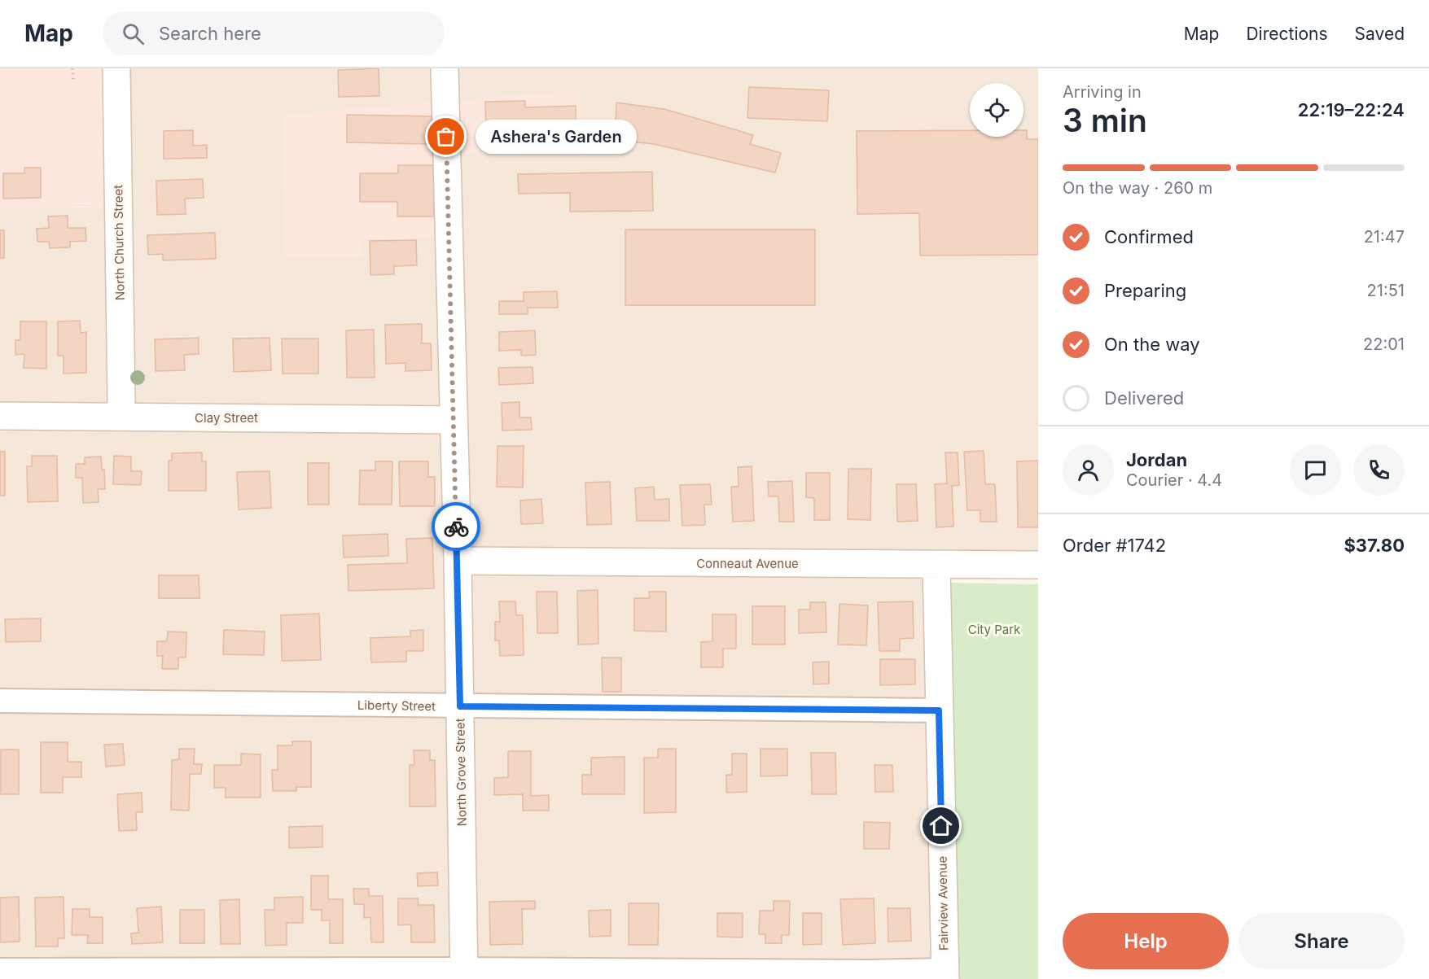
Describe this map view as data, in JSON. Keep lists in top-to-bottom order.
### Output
{
  "streets": {
    "street": [
      "North Church Street",
      "Clay Street",
      "Conneaut Avenue",
      "Liberty Street",
      "North Grove Street",
      "Fairview Avenue"
    ]
  },
  "crossings": [
    ["North Church Street", "Clay Street"],
    ["Clay Street", "North Grove Street"],
    ["Conneaut Avenue", "North Grove Street"],
    ["Conneaut Avenue", "Fairview Avenue"],
    ["Liberty Street", "North Grove Street"],
    ["Liberty Street", "Fairview Avenue"]
  ],
  "parks": ["City Park"],
  "places": ["Ashera's Garden"],
  "page": {
    "header": "Map",
    "search": "Search here",
    "nav": ["Map", "Directions", "Saved"],
    "heading": ["3 min", "Arriving in", "22:19–22:24"],
    "panel": [
      "Jordan",
      "Courier · 4.4",
      "Order #1742",
      "$37.80"
    ],
    "bubble": "Ashera's Garden",
    "bar": "On the way · 260 m",
    "list": [
      ["Confirmed", "21:47"],
      ["Preparing", "21:51"],
      ["On the way", "22:01"],
      "Delivered"
    ],
    "buttons": ["Help", "Share"]
  }
}
